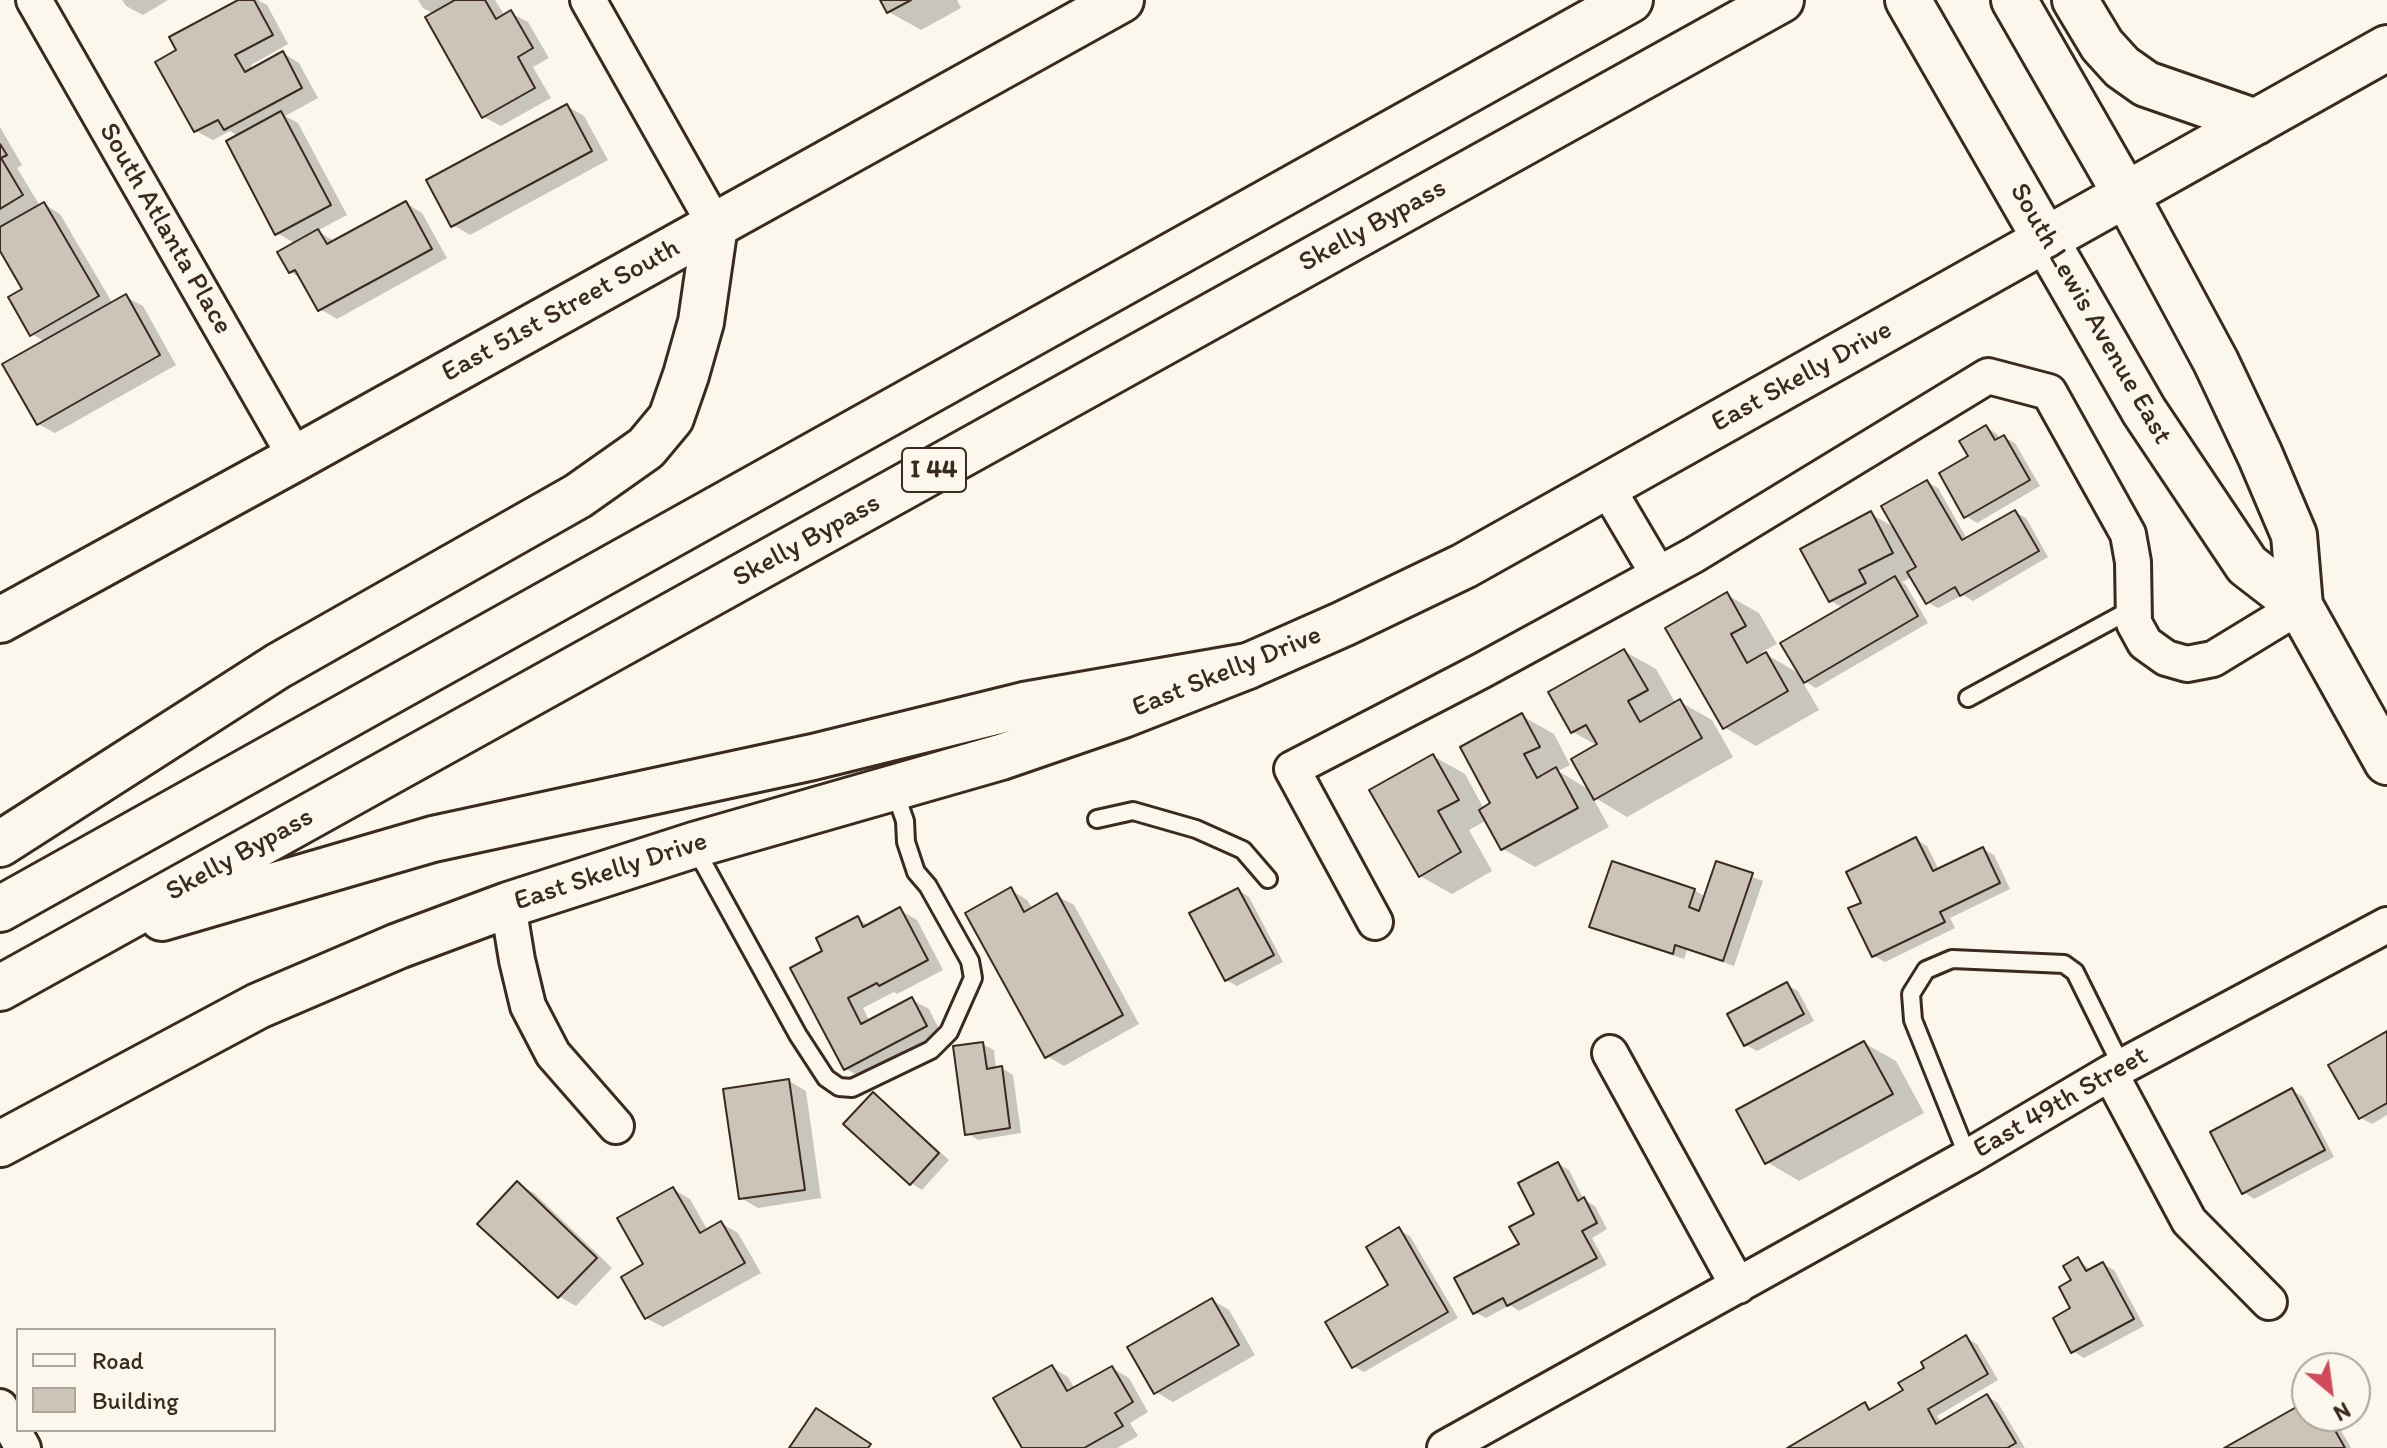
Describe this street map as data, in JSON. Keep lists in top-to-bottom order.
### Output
{
  "streets": {
    "main road": [
      "Skelly Bypass",
      "East 51st Street South",
      "South Lewis Avenue East",
      "East Skelly Drive",
      "I 44"
    ],
    "street": ["South Atlanta Place", "East 49th Street"]
  },
  "crossings": [
    ["South Atlanta Place", "East 51st Street South"],
    ["South Lewis Avenue East", "East Skelly Drive"]
  ],
  "legend": ["Road", "Building"],
  "north": "bottom right"
}
